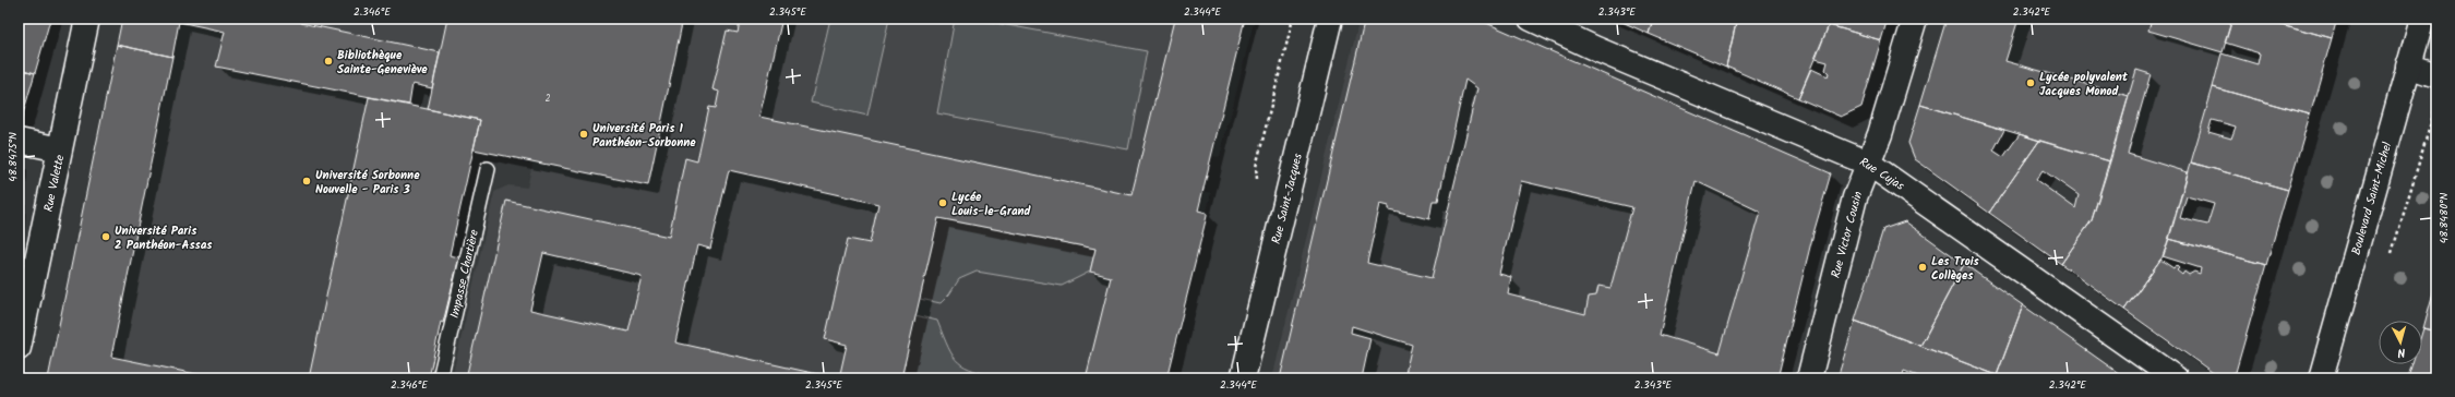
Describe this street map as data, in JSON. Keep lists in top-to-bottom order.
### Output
{
  "streets": {
    "street": [
      "Rue Cujas",
      "Rue Valette",
      "Rue Saint-Jacques",
      "Boulevard Saint-Michel",
      "Rue Victor Cousin"
    ],
    "lane": ["Impasse Chartière"]
  },
  "crossings": [
    ["Rue Cujas", "Rue Victor Cousin"]
  ],
  "places": [
    "Bibliothèque Sainte-Geneviève",
    "Lycée polyvalent Jacques Monod",
    "Université Paris 1 Panthéon-Sorbonne",
    "Université Sorbonne Nouvelle - Paris 3",
    "Lycée Louis-le-Grand",
    "Université Paris 2 Panthéon-Assas",
    "Les Trois Collèges"
  ],
  "house_numbers": ["2"],
  "north": "bottom",
  "coordinates": [
    "2.346°E",
    "2.345°E",
    "2.344°E",
    "2.343°E",
    "2.342°E",
    "48.8475°N",
    "48.8480°N"
  ]
}
